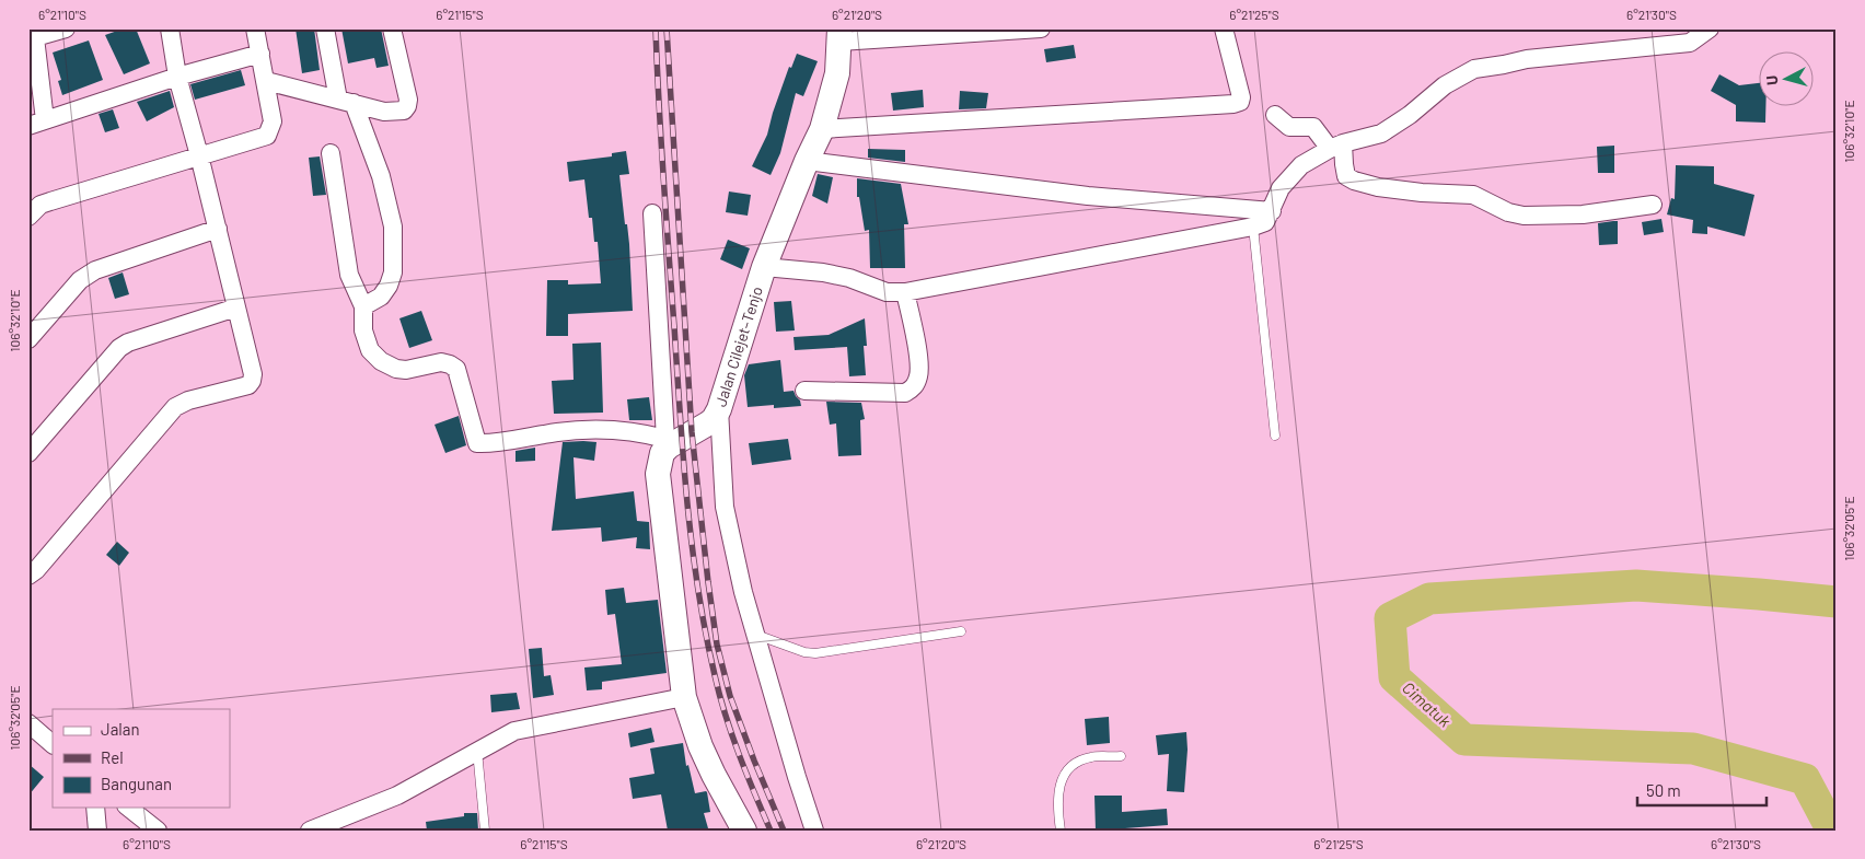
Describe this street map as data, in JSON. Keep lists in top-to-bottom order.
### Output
{
  "streets": {
    "main road": ["Jalan Cilejet–Tenjo"]
  },
  "water": ["Cimatuk"],
  "legend": ["Jalan", "Rel", "Bangunan"],
  "scale_bar": "50 m",
  "north": "left",
  "coordinates": [
    "6°21'10\"S",
    "6°21'15\"S",
    "6°21'20\"S",
    "6°21'25\"S",
    "6°21'30\"S",
    "106°32'10\"E",
    "106°32'05\"E"
  ]
}
